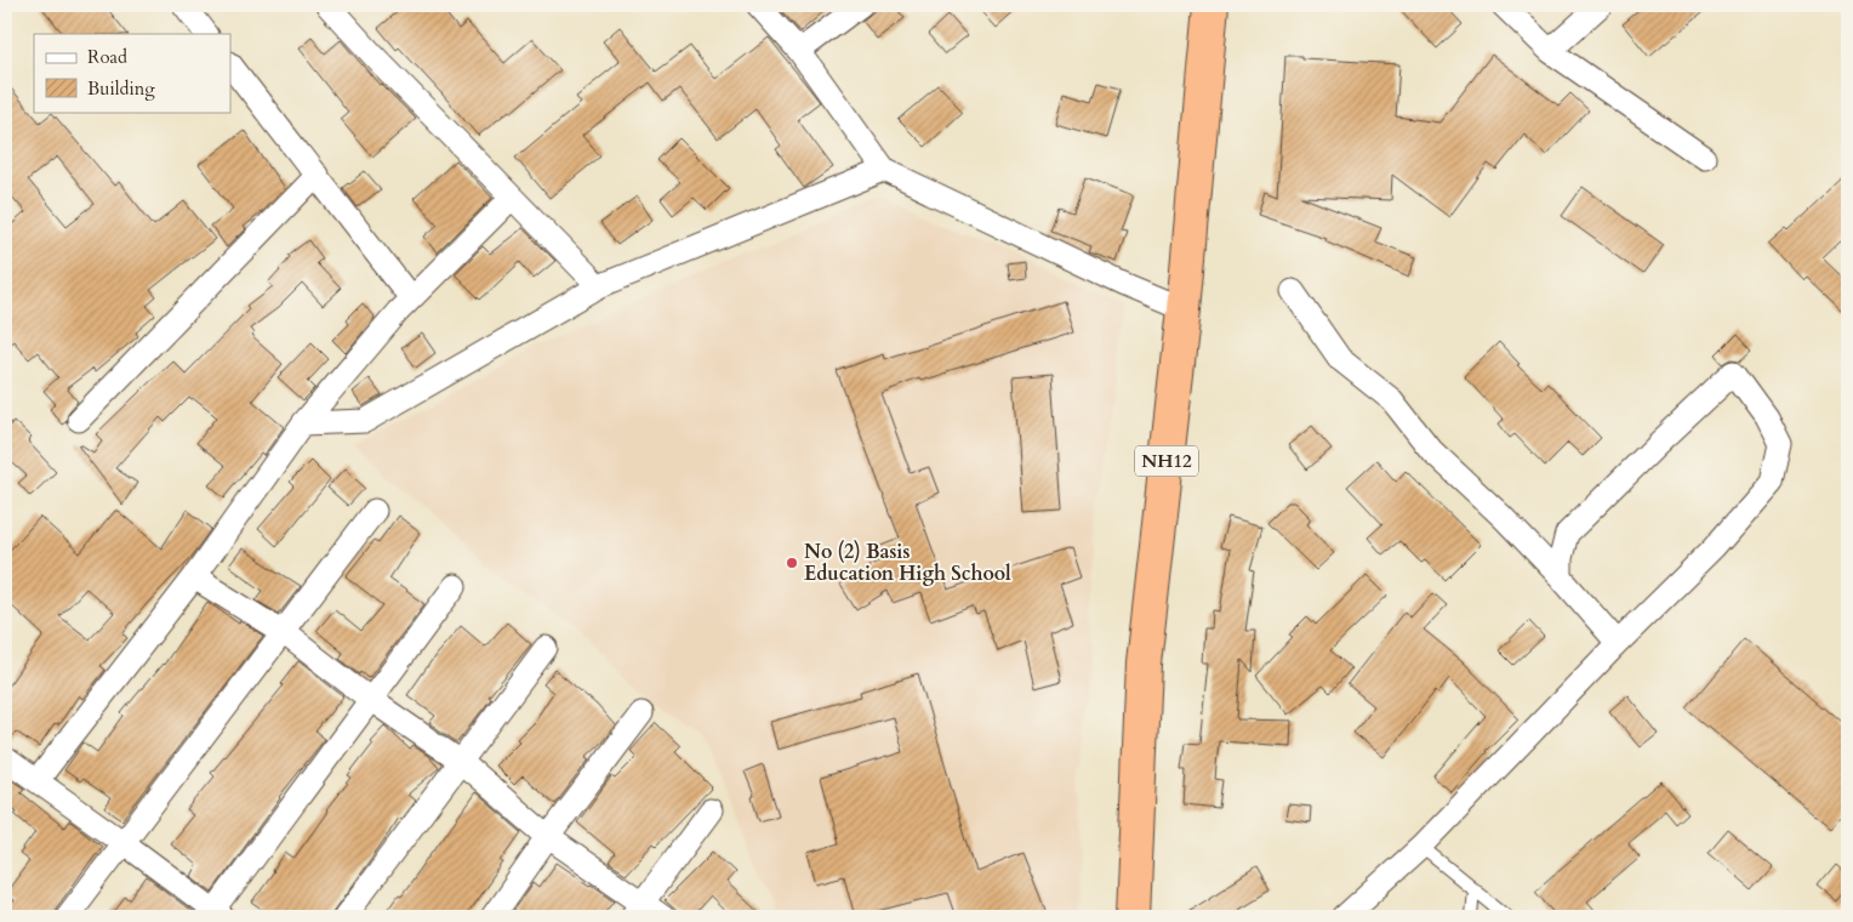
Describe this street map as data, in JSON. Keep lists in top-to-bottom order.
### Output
{
  "streets": {
    "highway": ["NH12"]
  },
  "places": ["No (2) Basis Education High School"],
  "legend": ["Road", "Building"]
}
